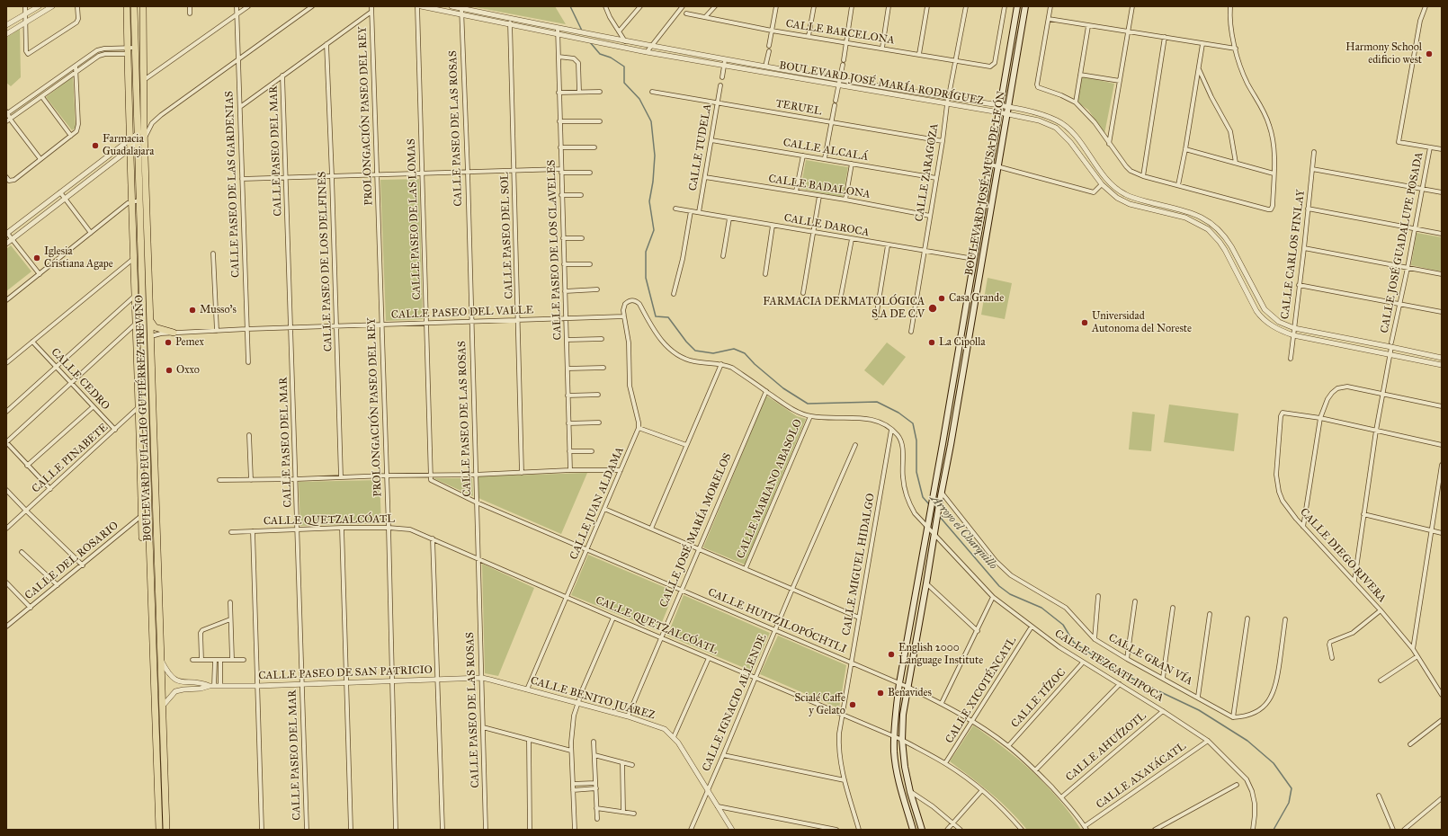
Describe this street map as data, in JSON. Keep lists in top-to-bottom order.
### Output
{
  "streets": {
    "main road": ["BOULEVARD JOSÉ MUSA DE LEÓN", "BOULEVARD EULALIO GUTIÉRREZ TREVIÑO"],
    "street": [
      "CALLE BARCELONA",
      "BOULEVARD JOSÉ MARÍA RODRÍGUEZ",
      "TERUEL",
      "PROLONGACIÓN PASEO DEL REY",
      "CALLE PASEO DE LAS ROSAS",
      "CALLE TUDELA",
      "CALLE ALCALÁ",
      "CALLE PASEO DEL MAR",
      "CALLE ZARAGOZA",
      "CALLE PASEO DE LAS GARDENIAS",
      "CALLE BADALONA",
      "CALLE PASEO DE LAS LOMAS",
      "CALLE DAROCA",
      "CALLE PASEO DEL SOL",
      "CALLE JOSÉ GUADALUPE POSADA",
      "CALLE PASEO DE LOS CLAVELES",
      "CALLE CARLOS FINLAY",
      "CALLE PASEO DE LOS DELFINES",
      "CALLE PASEO DEL VALLE",
      "CALLE CEDRO",
      "CALLE PINABETE",
      "CALLE MARIANO ABASOLO",
      "CALLE JUAN ALDAMA",
      "CALLE QUETZALCÓATL",
      "CALLE JOSÉ MARÍA MORELOS",
      "CALLE DIEGO RIVERA",
      "CALLE DEL ROSARIO",
      "CALLE MIGUEL HIDALGO",
      "CALLE HUITZILOPÓCHTLI",
      "CALLE GRAN VÍA",
      "CALLE TEZCATLIPOCA",
      "CALLE PASEO DE SAN PATRICIO",
      "CALLE XICOTÉNCATL",
      "CALLE BENITO JUÁREZ",
      "CALLE TÍZOC",
      "CALLE IGNACIO ALLENDE",
      "CALLE AHUÍZOTL",
      "CALLE AXAYÁCATL"
    ]
  },
  "crossings": [
    ["BOULEVARD JOSÉ MARÍA RODRÍGUEZ", "CALLE PASEO DE LAS ROSAS"],
    ["BOULEVARD JOSÉ MARÍA RODRÍGUEZ", "CALLE ZARAGOZA"],
    ["BOULEVARD JOSÉ MARÍA RODRÍGUEZ", "BOULEVARD JOSÉ MUSA DE LEÓN"],
    ["BOULEVARD JOSÉ MARÍA RODRÍGUEZ", "CALLE PASEO DEL SOL"],
    ["BOULEVARD JOSÉ MARÍA RODRÍGUEZ", "CALLE JOSÉ GUADALUPE POSADA"],
    ["BOULEVARD JOSÉ MARÍA RODRÍGUEZ", "CALLE PASEO DE LOS CLAVELES"],
    ["BOULEVARD JOSÉ MARÍA RODRÍGUEZ", "CALLE CARLOS FINLAY"],
    ["TERUEL", "CALLE TUDELA"],
    ["TERUEL", "CALLE ZARAGOZA"],
    ["PROLONGACIÓN PASEO DEL REY", "CALLE PASEO DEL VALLE"],
    ["PROLONGACIÓN PASEO DEL REY", "CALLE QUETZALCÓATL"],
    ["PROLONGACIÓN PASEO DEL REY", "CALLE PASEO DE SAN PATRICIO"],
    ["CALLE PASEO DE LAS ROSAS", "CALLE PASEO DEL VALLE"],
    ["CALLE PASEO DE LAS ROSAS", "CALLE QUETZALCÓATL"],
    ["CALLE PASEO DE LAS ROSAS", "CALLE HUITZILOPÓCHTLI"],
    ["CALLE PASEO DE LAS ROSAS", "CALLE PASEO DE SAN PATRICIO"],
    ["CALLE PASEO DE LAS ROSAS", "CALLE BENITO JUÁREZ"],
    ["CALLE TUDELA", "CALLE ALCALÁ"],
    ["CALLE TUDELA", "CALLE BADALONA"],
    ["CALLE TUDELA", "CALLE DAROCA"],
    ["CALLE ALCALÁ", "CALLE ZARAGOZA"],
    ["CALLE PASEO DEL MAR", "CALLE PASEO DEL VALLE"],
    ["CALLE PASEO DEL MAR", "CALLE QUETZALCÓATL"],
    ["CALLE PASEO DEL MAR", "CALLE PASEO DE SAN PATRICIO"],
    ["CALLE ZARAGOZA", "CALLE BADALONA"],
    ["CALLE ZARAGOZA", "CALLE DAROCA"],
    ["BOULEVARD JOSÉ MUSA DE LEÓN", "CALLE DAROCA"],
    ["BOULEVARD JOSÉ MUSA DE LEÓN", "CALLE QUETZALCÓATL"],
    ["BOULEVARD JOSÉ MUSA DE LEÓN", "CALLE HUITZILOPÓCHTLI"],
    ["BOULEVARD JOSÉ MUSA DE LEÓN", "CALLE GRAN VÍA"],
    ["BOULEVARD JOSÉ MUSA DE LEÓN", "CALLE TEZCATLIPOCA"],
    ["CALLE PASEO DE LAS GARDENIAS", "CALLE PASEO DEL VALLE"],
    ["CALLE PASEO DE LAS LOMAS", "CALLE PASEO DEL VALLE"],
    ["CALLE PASEO DE LAS LOMAS", "CALLE HUITZILOPÓCHTLI"],
    ["CALLE PASEO DEL SOL", "CALLE PASEO DEL VALLE"],
    ["CALLE JOSÉ GUADALUPE POSADA", "CALLE DIEGO RIVERA"],
    ["CALLE PASEO DE LOS CLAVELES", "CALLE PASEO DEL VALLE"],
    ["CALLE PASEO DE LOS DELFINES", "CALLE PASEO DEL VALLE"],
    ["CALLE PASEO DEL VALLE", "BOULEVARD EULALIO GUTIÉRREZ TREVIÑO"],
    ["CALLE CEDRO", "CALLE PINABETE"],
    ["BOULEVARD EULALIO GUTIÉRREZ TREVIÑO", "CALLE PINABETE"],
    ["BOULEVARD EULALIO GUTIÉRREZ TREVIÑO", "CALLE DEL ROSARIO"],
    ["BOULEVARD EULALIO GUTIÉRREZ TREVIÑO", "CALLE PASEO DE SAN PATRICIO"],
    ["CALLE JUAN ALDAMA", "CALLE QUETZALCÓATL"],
    ["CALLE JUAN ALDAMA", "CALLE HUITZILOPÓCHTLI"],
    ["CALLE JUAN ALDAMA", "CALLE BENITO JUÁREZ"],
    ["CALLE QUETZALCÓATL", "CALLE JOSÉ MARÍA MORELOS"],
    ["CALLE QUETZALCÓATL", "CALLE MIGUEL HIDALGO"],
    ["CALLE QUETZALCÓATL", "CALLE XICOTÉNCATL"],
    ["CALLE QUETZALCÓATL", "CALLE IGNACIO ALLENDE"],
    ["CALLE JOSÉ MARÍA MORELOS", "CALLE HUITZILOPÓCHTLI"],
    ["CALLE JOSÉ MARÍA MORELOS", "CALLE BENITO JUÁREZ"],
    ["CALLE MIGUEL HIDALGO", "CALLE HUITZILOPÓCHTLI"],
    ["CALLE MIGUEL HIDALGO", "CALLE TEZCATLIPOCA"],
    ["CALLE HUITZILOPÓCHTLI", "CALLE XICOTÉNCATL"],
    ["CALLE HUITZILOPÓCHTLI", "CALLE TÍZOC"],
    ["CALLE HUITZILOPÓCHTLI", "CALLE IGNACIO ALLENDE"],
    ["CALLE HUITZILOPÓCHTLI", "CALLE AHUÍZOTL"],
    ["CALLE HUITZILOPÓCHTLI", "CALLE AXAYÁCATL"],
    ["CALLE TEZCATLIPOCA", "CALLE XICOTÉNCATL"],
    ["CALLE TEZCATLIPOCA", "CALLE TÍZOC"],
    ["CALLE TEZCATLIPOCA", "CALLE AHUÍZOTL"],
    ["CALLE TEZCATLIPOCA", "CALLE AXAYÁCATL"],
    ["CALLE PASEO DE SAN PATRICIO", "CALLE BENITO JUÁREZ"],
    ["CALLE BENITO JUÁREZ", "CALLE IGNACIO ALLENDE"]
  ],
  "water": ["Arroyo el Charquillo"],
  "places": [
    "Harmony School edificio west",
    "Farmacia Guadalajara",
    "Iglesia Cristiana Agape",
    "Casa Grande",
    "FARMACIA DERMATOLÓGICA S.A DE C.V",
    "Musso's",
    "Universidad Autonoma del Noreste",
    "Pemex",
    "La Cipolla",
    "Oxxo",
    "English 2000 Language Institute",
    "Benavides",
    "Scialé Caffe y Gelato"
  ]
}
